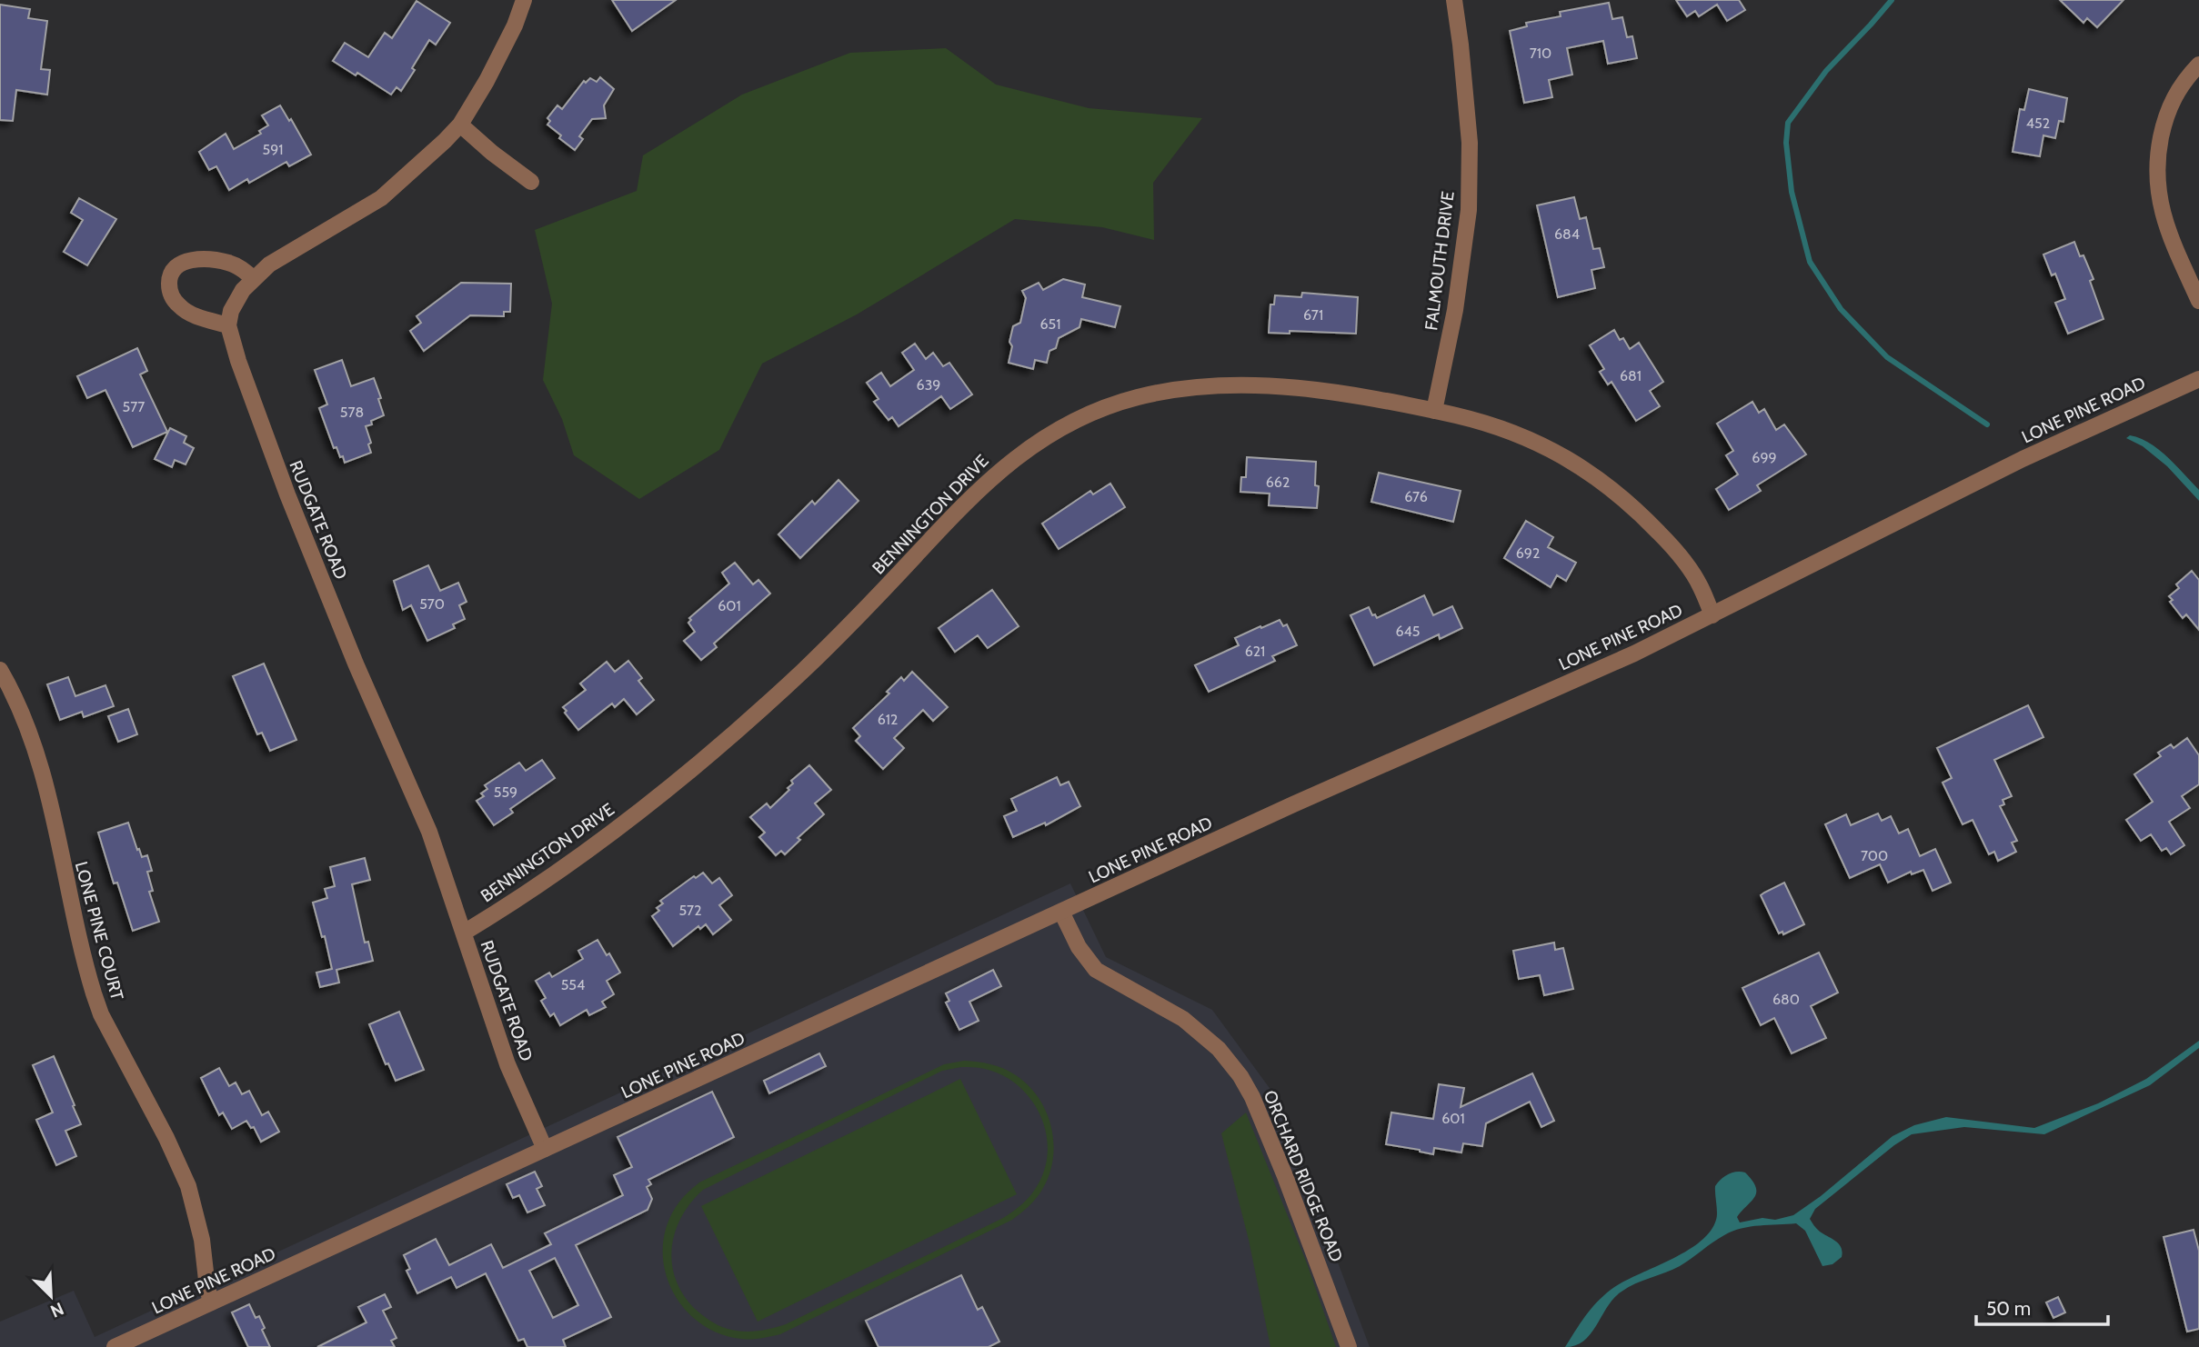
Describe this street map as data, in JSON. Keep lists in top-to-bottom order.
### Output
{
  "streets": {
    "street": [
      "FALMOUTH DRIVE",
      "LONE PINE ROAD",
      "BENNINGTON DRIVE",
      "RUDGATE ROAD",
      "LONE PINE COURT",
      "ORCHARD RIDGE ROAD"
    ]
  },
  "crossings": [
    ["FALMOUTH DRIVE", "BENNINGTON DRIVE"],
    ["LONE PINE ROAD", "BENNINGTON DRIVE"],
    ["LONE PINE ROAD", "RUDGATE ROAD"],
    ["LONE PINE ROAD", "LONE PINE COURT"],
    ["LONE PINE ROAD", "ORCHARD RIDGE ROAD"],
    ["BENNINGTON DRIVE", "RUDGATE ROAD"]
  ],
  "house_numbers": [
    "710",
    "452",
    "591",
    "684",
    "671",
    "651",
    "681",
    "639",
    "577",
    "578",
    "699",
    "662",
    "676",
    "692",
    "570",
    "601",
    "645",
    "621",
    "612",
    "559",
    "700",
    "572",
    "554",
    "680",
    "601"
  ],
  "scale_bar": "50 m",
  "north": "bottom right"
}
